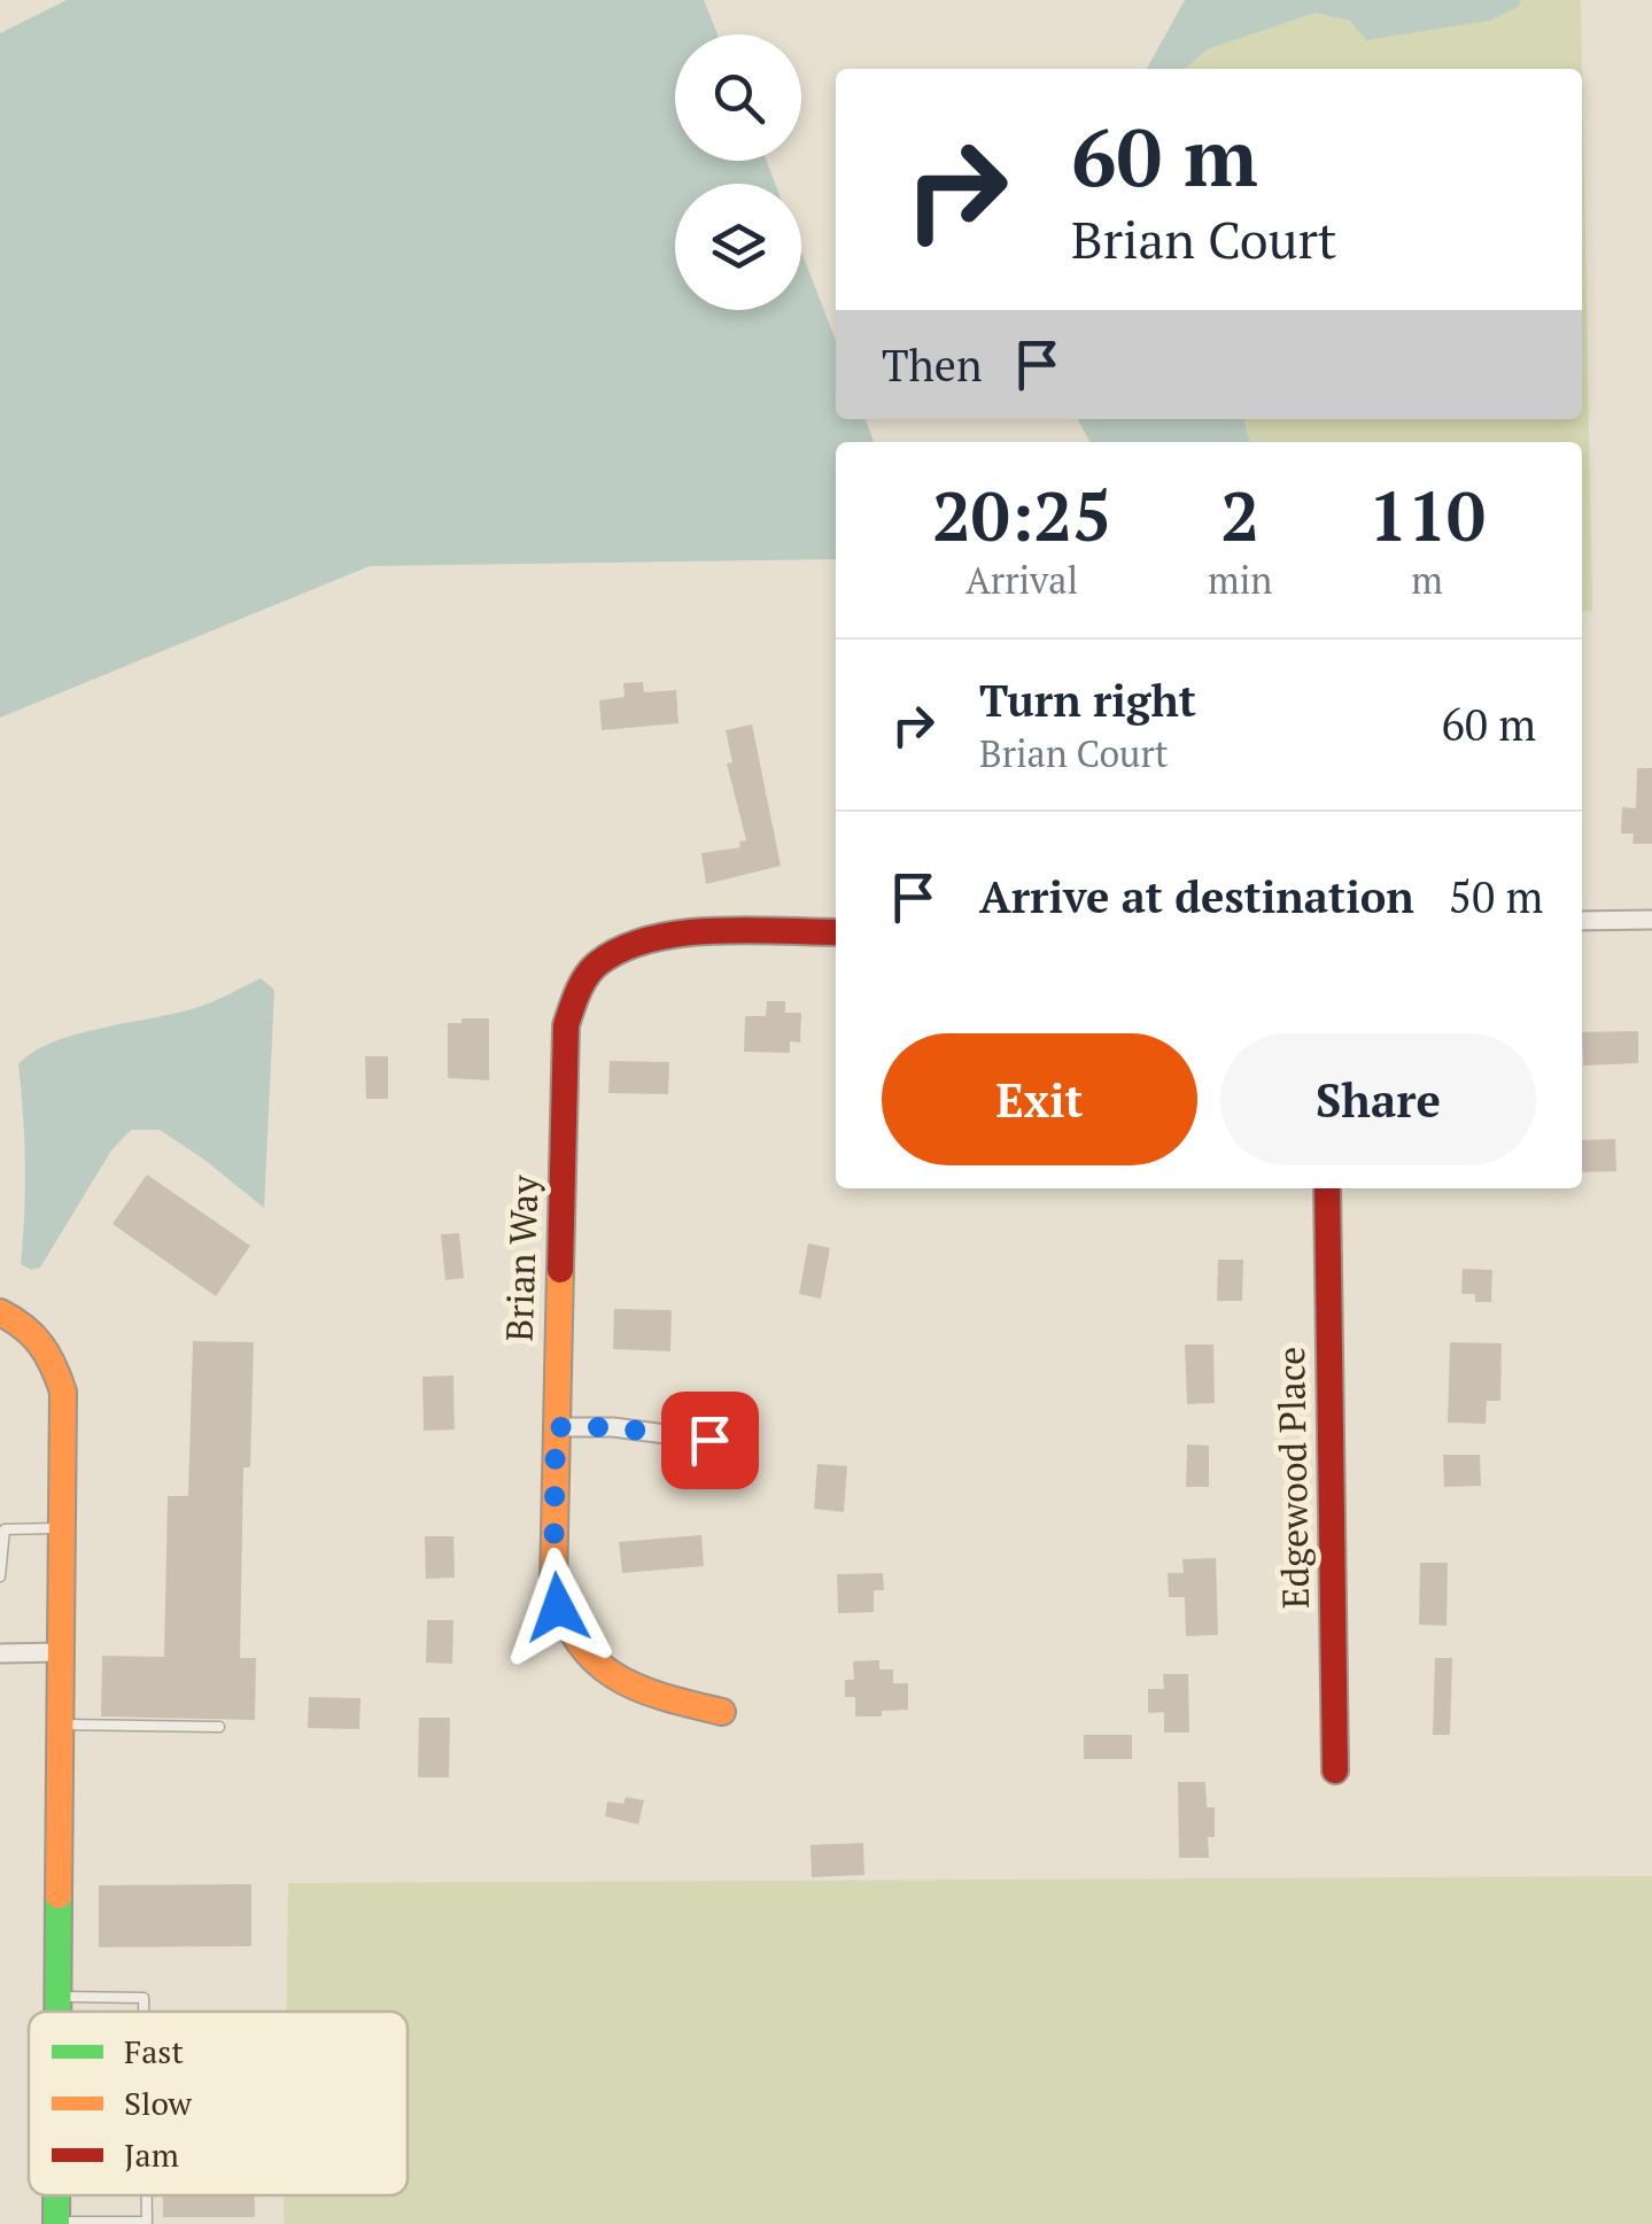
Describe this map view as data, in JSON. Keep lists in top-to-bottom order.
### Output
{
  "streets": {
    "street": ["Brian Way", "Edgewood Place"]
  },
  "legend": ["Fast", "Slow", "Jam"],
  "page": {
    "turn": ["60 m", "Brian Court"],
    "then": "Then",
    "eta": [
      "20:25",
      "Arrival",
      "2",
      "min",
      "110",
      "m"
    ],
    "list": [
      {
        "name": "Turn right",
        "note": "Brian Court",
        "value": "60 m"
      },
      {
        "name": "Arrive at destination",
        "value": "50 m"
      }
    ],
    "buttons": ["Exit", "Share"]
  }
}
